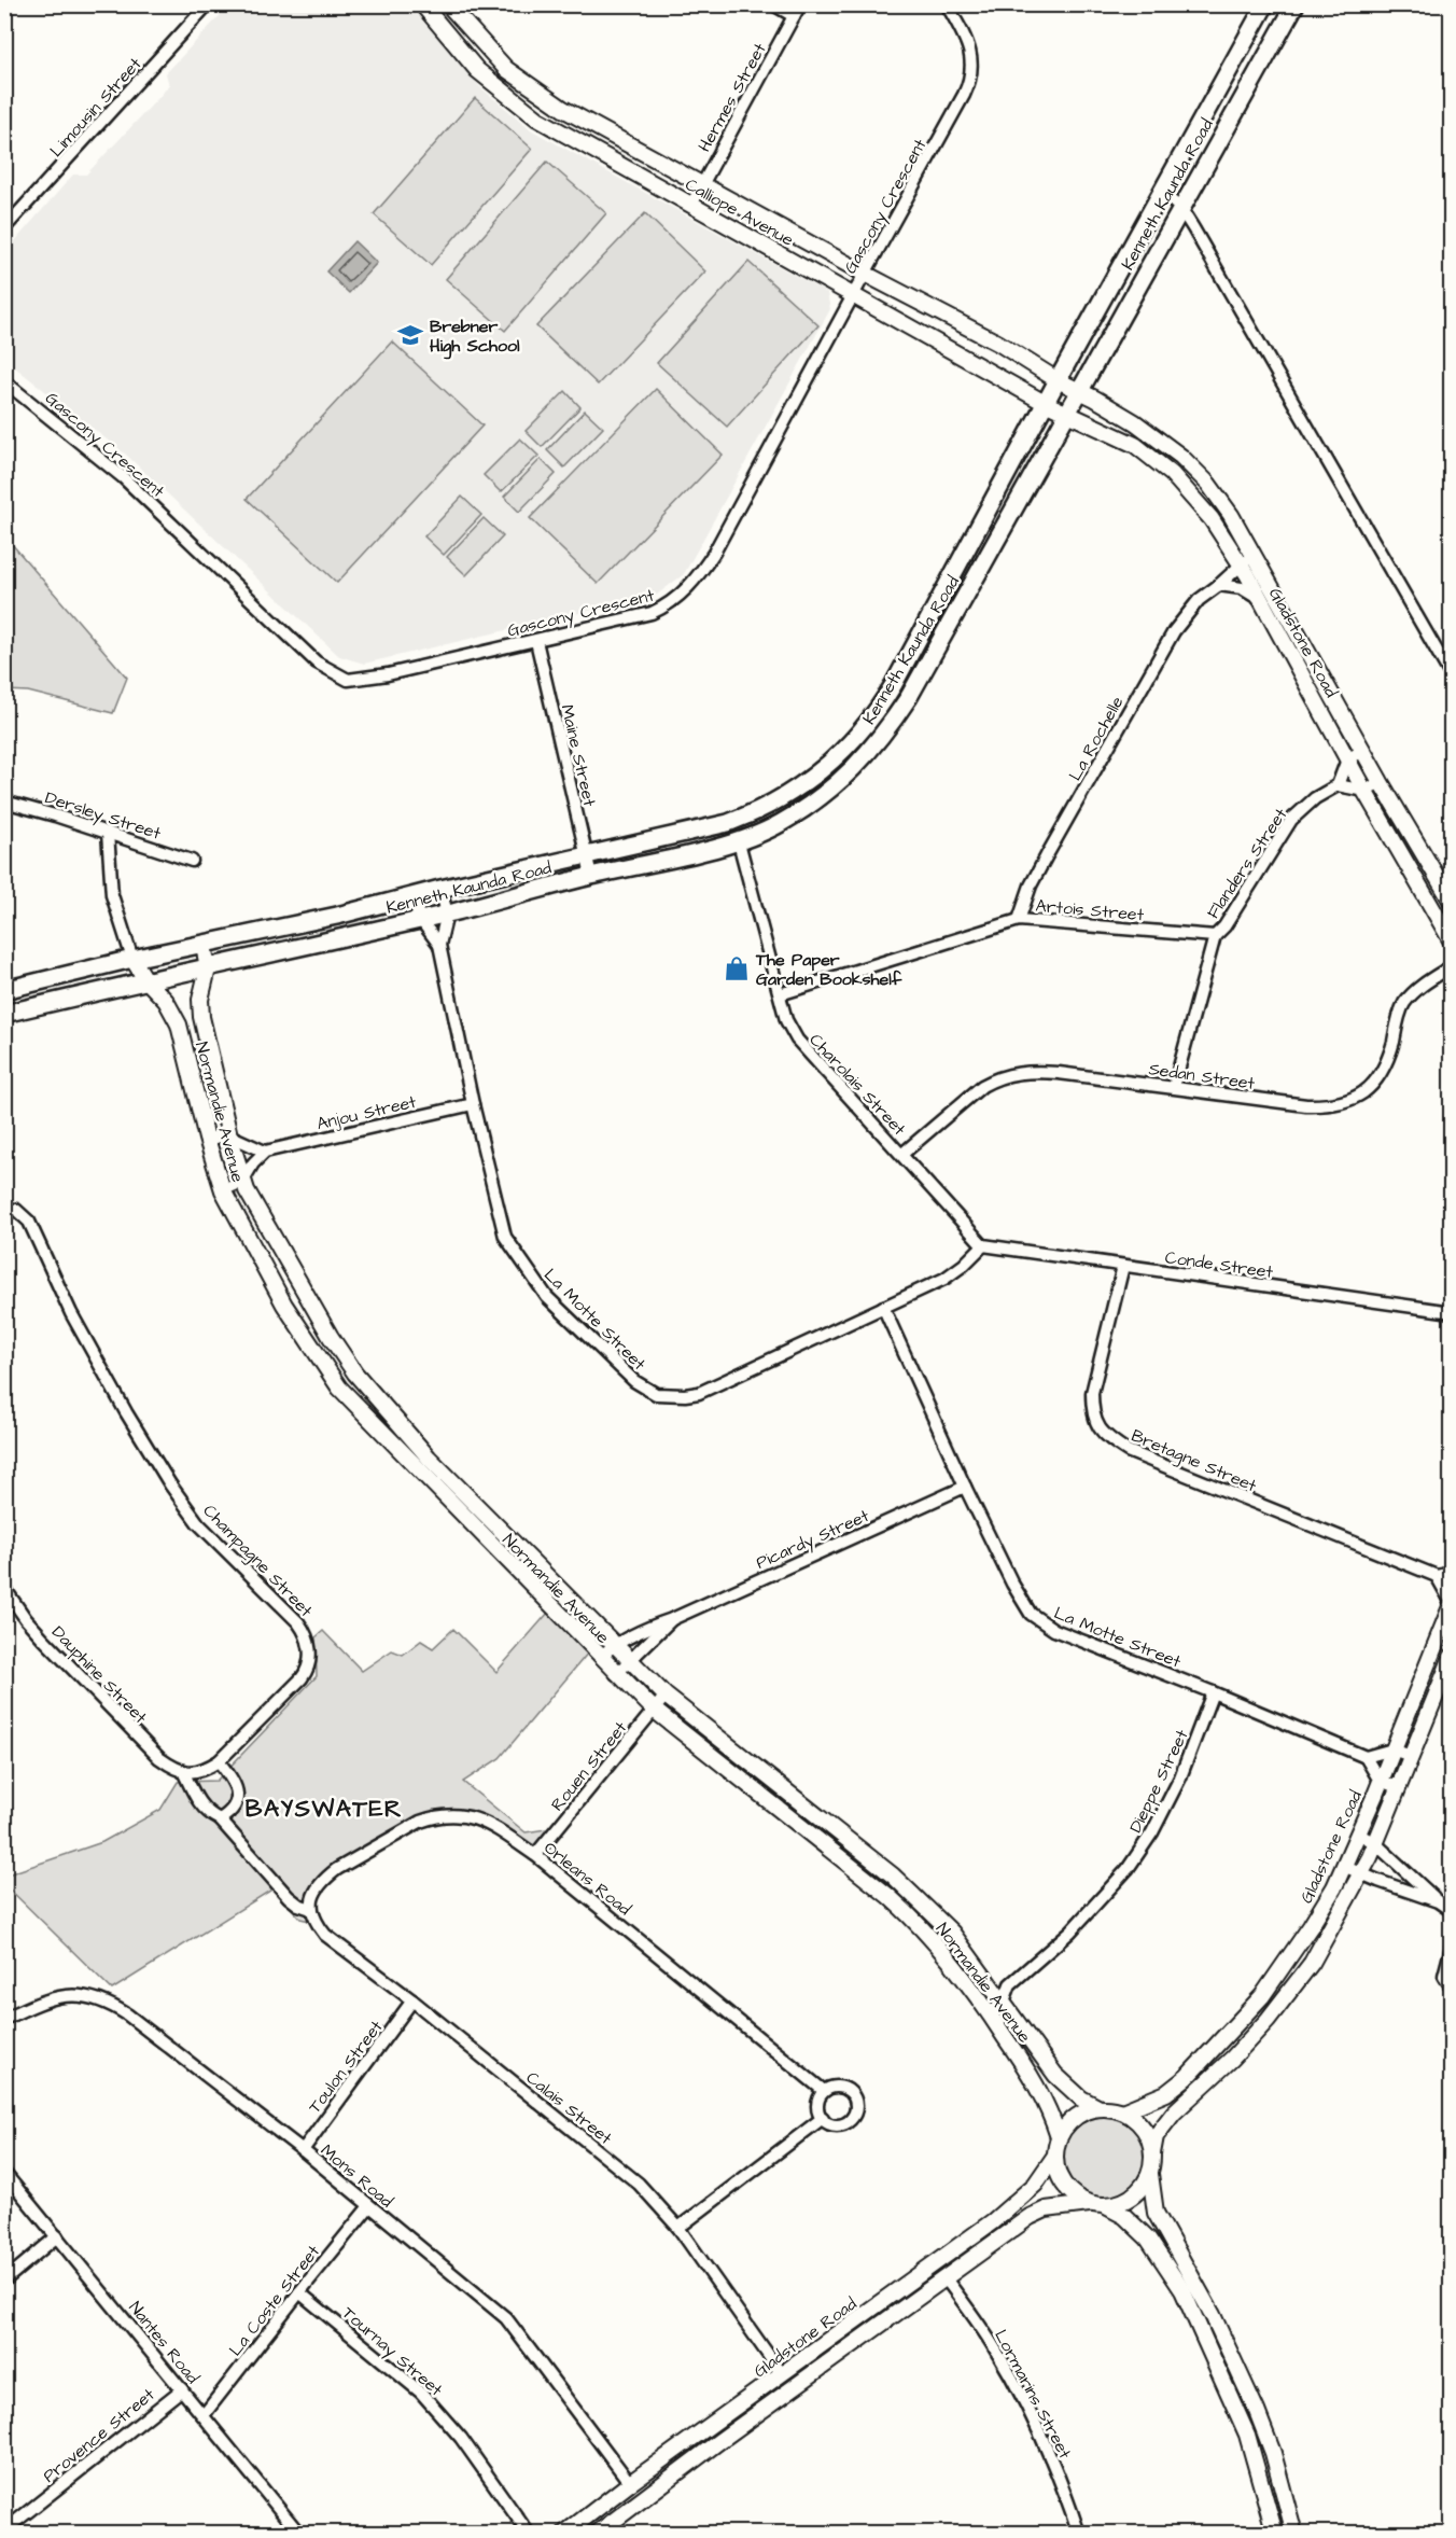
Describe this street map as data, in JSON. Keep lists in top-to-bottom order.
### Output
{
  "streets": {
    "main road": ["Kenneth Kaunda Road"],
    "street": [
      "Hermes Street",
      "Limousin Street",
      "Gascony Crescent",
      "Calliope Avenue",
      "Gladstone Road",
      "La Rochelle",
      "Maine Street",
      "Dersley Street",
      "Flanders Street",
      "Artois Street",
      "Sedan Street",
      "Charolais Street",
      "Normandie Avenue",
      "Anjou Street",
      "Conde Street",
      "La Motte Street",
      "Bretagne Street",
      "Picardy Street",
      "Champagne Street",
      "Dauphine Street",
      "Rouen Street",
      "Dieppe Street",
      "Orleans Road",
      "Toulon Street",
      "Calais Street",
      "Mons Road",
      "La Coste Street",
      "Nantes Road",
      "Tournay Street",
      "Lormarins Street",
      "Provence Street"
    ]
  },
  "crossings": [
    ["Hermes Street", "Calliope Avenue"],
    ["Kenneth Kaunda Road", "Calliope Avenue"],
    ["Kenneth Kaunda Road", "Gladstone Road"],
    ["Kenneth Kaunda Road", "Maine Street"],
    ["Kenneth Kaunda Road", "Charolais Street"],
    ["Kenneth Kaunda Road", "Normandie Avenue"],
    ["Kenneth Kaunda Road", "La Motte Street"],
    ["Gascony Crescent", "Calliope Avenue"],
    ["Gascony Crescent", "Maine Street"],
    ["Calliope Avenue", "Gladstone Road"],
    ["Gladstone Road", "La Rochelle"],
    ["Gladstone Road", "Normandie Avenue"],
    ["Gladstone Road", "Calais Street"],
    ["Gladstone Road", "Mons Road"],
    ["Gladstone Road", "Lormarins Street"],
    ["La Rochelle", "Artois Street"],
    ["Flanders Street", "Artois Street"],
    ["Flanders Street", "Sedan Street"],
    ["Artois Street", "Charolais Street"],
    ["Sedan Street", "Charolais Street"],
    ["Charolais Street", "Conde Street"],
    ["Charolais Street", "La Motte Street"],
    ["Normandie Avenue", "Picardy Street"],
    ["Normandie Avenue", "Rouen Street"],
    ["Normandie Avenue", "Dieppe Street"],
    ["Anjou Street", "La Motte Street"],
    ["Conde Street", "La Motte Street"],
    ["Conde Street", "Bretagne Street"],
    ["La Motte Street", "Picardy Street"],
    ["La Motte Street", "Dieppe Street"],
    ["Champagne Street", "Dauphine Street"],
    ["Rouen Street", "Orleans Road"],
    ["Orleans Road", "Calais Street"],
    ["Toulon Street", "Calais Street"],
    ["Toulon Street", "Mons Road"],
    ["Mons Road", "La Coste Street"],
    ["La Coste Street", "Nantes Road"],
    ["La Coste Street", "Tournay Street"],
    ["Nantes Road", "Provence Street"]
  ],
  "districts": ["BAYSWATER"],
  "places": {
    "school or university": ["Brebner High School"],
    "shop": ["The Paper Garden Bookshelf"]
  }
}
